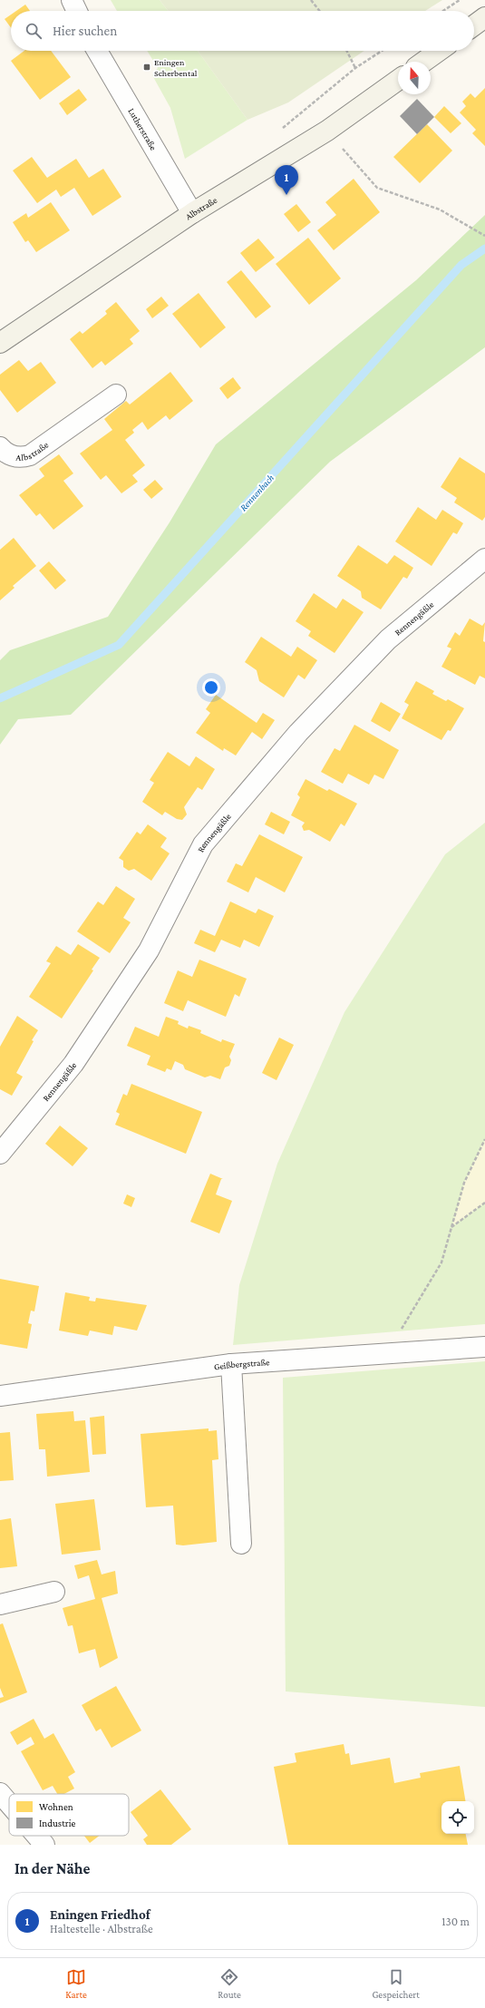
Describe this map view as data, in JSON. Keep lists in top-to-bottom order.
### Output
{
  "streets": {
    "main road": ["Albstraße"],
    "street": ["Lutherstraße", "Rennengäßle", "Geißbergstraße"]
  },
  "crossings": [
    ["Lutherstraße", "Albstraße"]
  ],
  "water": ["Rennenbach"],
  "places": {
    "transit": ["Eningen Scherbental"]
  },
  "legend": ["Wohnen", "Industrie"],
  "north": "top",
  "page": {
    "search": "Hier suchen",
    "pins": "1",
    "heading": "In der Nähe",
    "list": [
      {
        "mark": "1",
        "name": "Eningen Friedhof",
        "note": "Haltestelle · Albstraße",
        "value": "130 m"
      }
    ],
    "nav": ["Karte", "Route", "Gespeichert"]
  }
}
